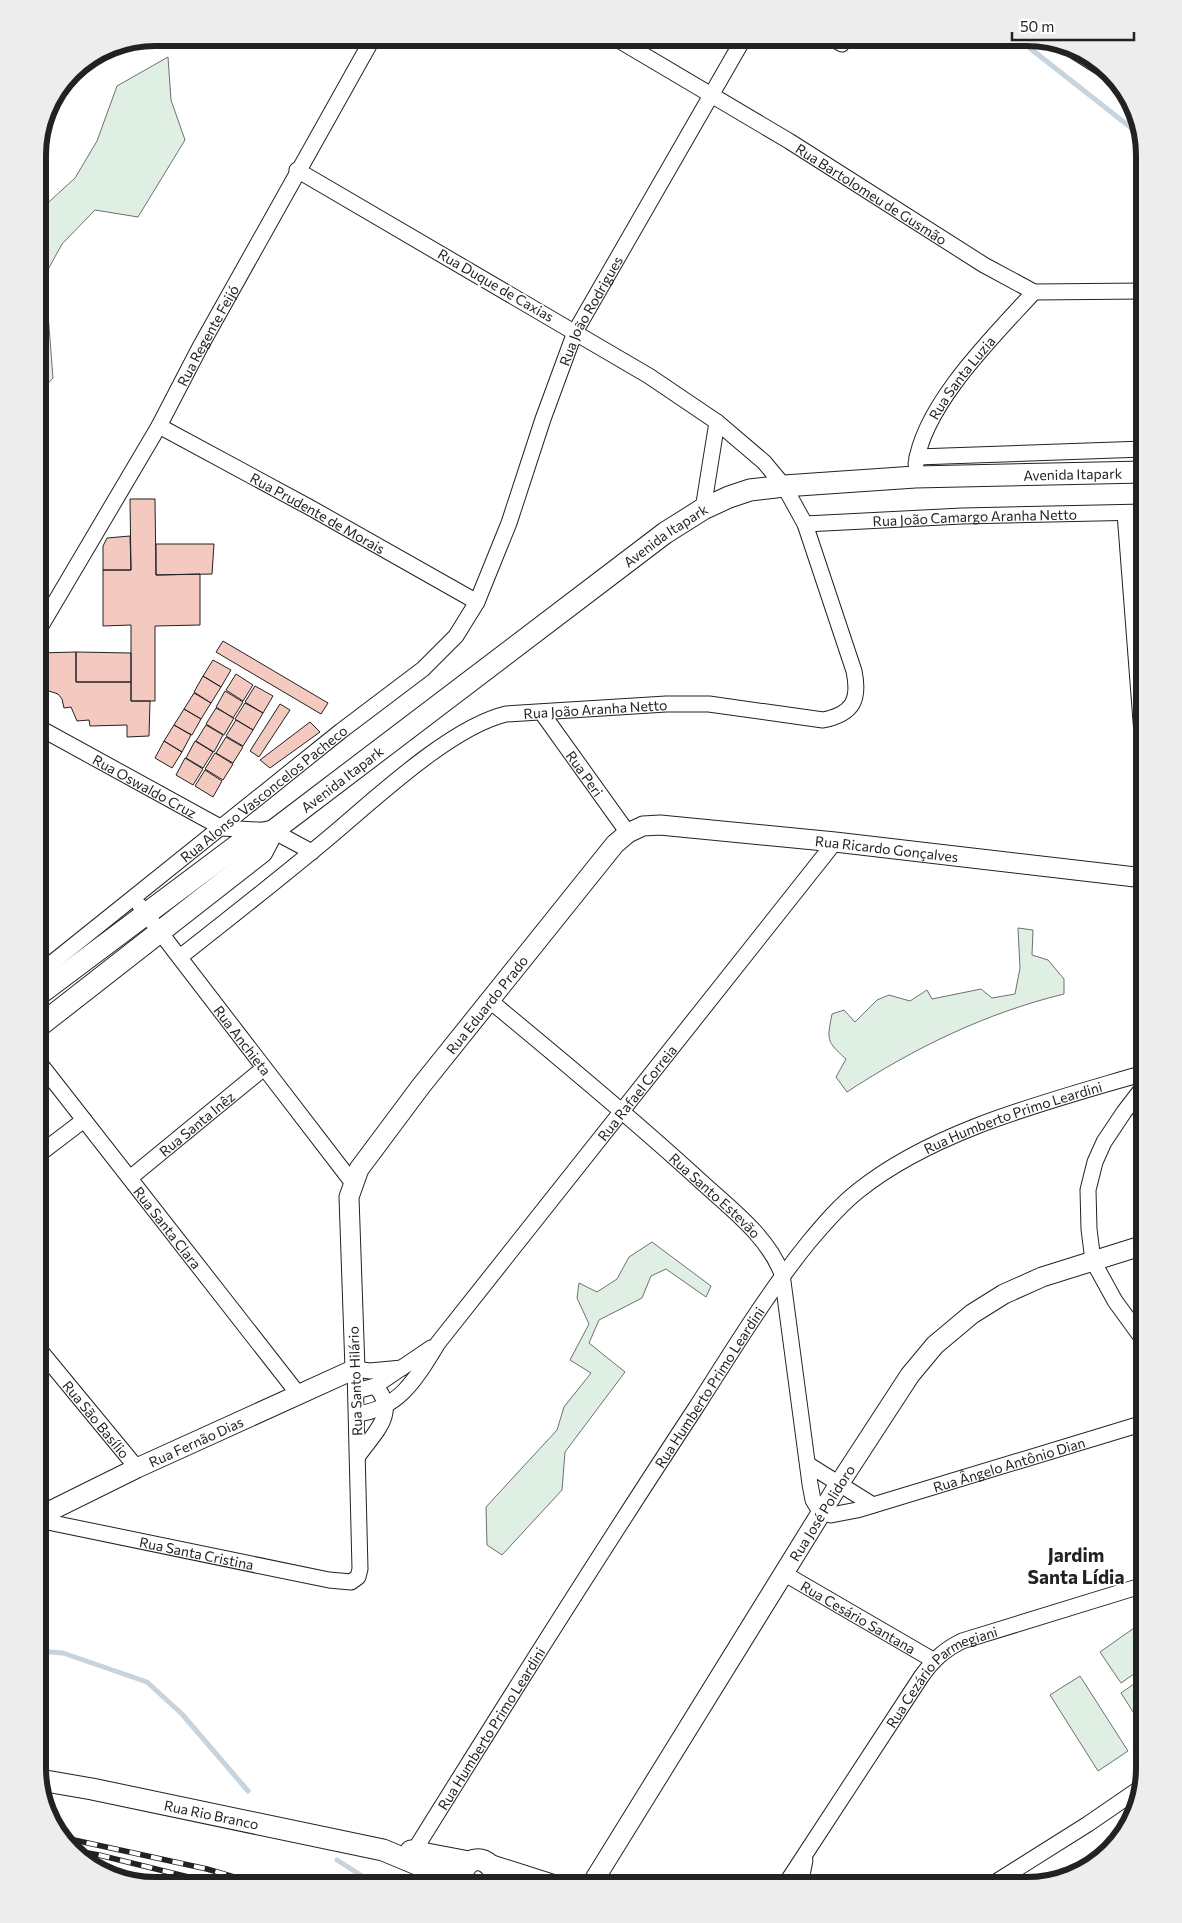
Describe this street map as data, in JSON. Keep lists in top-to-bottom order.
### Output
{
  "streets": {
    "main road": ["Avenida Itapark", "Rua Rio Branco"],
    "street": [
      "Rua Bartolomeu de Gusmão",
      "Rua Duque de Caxias",
      "Rua João Rodrigues",
      "Rua Regente Feijó",
      "Rua Santa Luzia",
      "Rua Prudente de Morais",
      "Rua João Camargo Aranha Netto",
      "Rua João Aranha Netto",
      "Rua Peri",
      "Rua Oswaldo Cruz",
      "Rua Alonso Vasconcelos Pacheco",
      "Rua Ricardo Gonçalves",
      "Rua Eduardo Prado",
      "Rua Anchieta",
      "Rua Rafael Correia",
      "Rua Humberto Primo Leardini",
      "Rua Santa Inêz",
      "Rua Santo Estevão",
      "Rua Santa Clara",
      "Rua Santo Hilário",
      "Rua São Basílio",
      "Rua Fernão Dias",
      "Rua Ângelo Antônio Dian",
      "Rua José Polidoro",
      "Rua Santa Cristina",
      "Rua Cesário Santana",
      "Rua Cezário Parmegiani"
    ]
  },
  "crossings": [
    ["Rua Bartolomeu de Gusmão", "Rua João Rodrigues"],
    ["Rua Bartolomeu de Gusmão", "Rua Santa Luzia"],
    ["Rua Duque de Caxias", "Rua João Rodrigues"],
    ["Rua Duque de Caxias", "Rua Regente Feijó"],
    ["Rua Duque de Caxias", "Avenida Itapark"],
    ["Rua Duque de Caxias", "Rua João Aranha Netto"],
    ["Rua João Rodrigues", "Rua Prudente de Morais"],
    ["Rua João Rodrigues", "Rua Alonso Vasconcelos Pacheco"],
    ["Rua Regente Feijó", "Rua Prudente de Morais"],
    ["Rua Santa Luzia", "Avenida Itapark"],
    ["Avenida Itapark", "Rua João Aranha Netto"],
    ["Avenida Itapark", "Rua Oswaldo Cruz"],
    ["Avenida Itapark", "Rua Alonso Vasconcelos Pacheco"],
    ["Avenida Itapark", "Rua Anchieta"],
    ["Rua Prudente de Morais", "Rua Alonso Vasconcelos Pacheco"],
    ["Rua João Camargo Aranha Netto", "Rua João Aranha Netto"],
    ["Rua João Aranha Netto", "Rua Peri"],
    ["Rua João Aranha Netto", "Rua Oswaldo Cruz"],
    ["Rua João Aranha Netto", "Rua Anchieta"],
    ["Rua Peri", "Rua Ricardo Gonçalves"],
    ["Rua Peri", "Rua Eduardo Prado"],
    ["Rua Oswaldo Cruz", "Rua Alonso Vasconcelos Pacheco"],
    ["Rua Alonso Vasconcelos Pacheco", "Rua Anchieta"],
    ["Rua Ricardo Gonçalves", "Rua Eduardo Prado"],
    ["Rua Ricardo Gonçalves", "Rua Rafael Correia"],
    ["Rua Eduardo Prado", "Rua Anchieta"],
    ["Rua Eduardo Prado", "Rua Santo Estevão"],
    ["Rua Eduardo Prado", "Rua Santo Hilário"],
    ["Rua Anchieta", "Rua Santa Inêz"],
    ["Rua Anchieta", "Rua Santo Hilário"],
    ["Rua Rafael Correia", "Rua Santo Estevão"],
    ["Rua Rafael Correia", "Rua Santo Hilário"],
    ["Rua Rafael Correia", "Rua Fernão Dias"],
    ["Rua Humberto Primo Leardini", "Rua Santo Estevão"],
    ["Rua Humberto Primo Leardini", "Rua Rio Branco"],
    ["Rua Santa Inêz", "Rua Santa Clara"],
    ["Rua Santo Estevão", "Rua Ângelo Antônio Dian"],
    ["Rua Santo Estevão", "Rua José Polidoro"],
    ["Rua Santa Clara", "Rua Fernão Dias"],
    ["Rua Santo Hilário", "Rua Fernão Dias"],
    ["Rua Santo Hilário", "Rua Santa Cristina"],
    ["Rua São Basílio", "Rua Fernão Dias"],
    ["Rua Ângelo Antônio Dian", "Rua José Polidoro"],
    ["Rua José Polidoro", "Rua Cesário Santana"],
    ["Rua Cesário Santana", "Rua Cezário Parmegiani"]
  ],
  "districts": ["Jardim Santa Lídia"],
  "scale_bar": "50 m"
}
